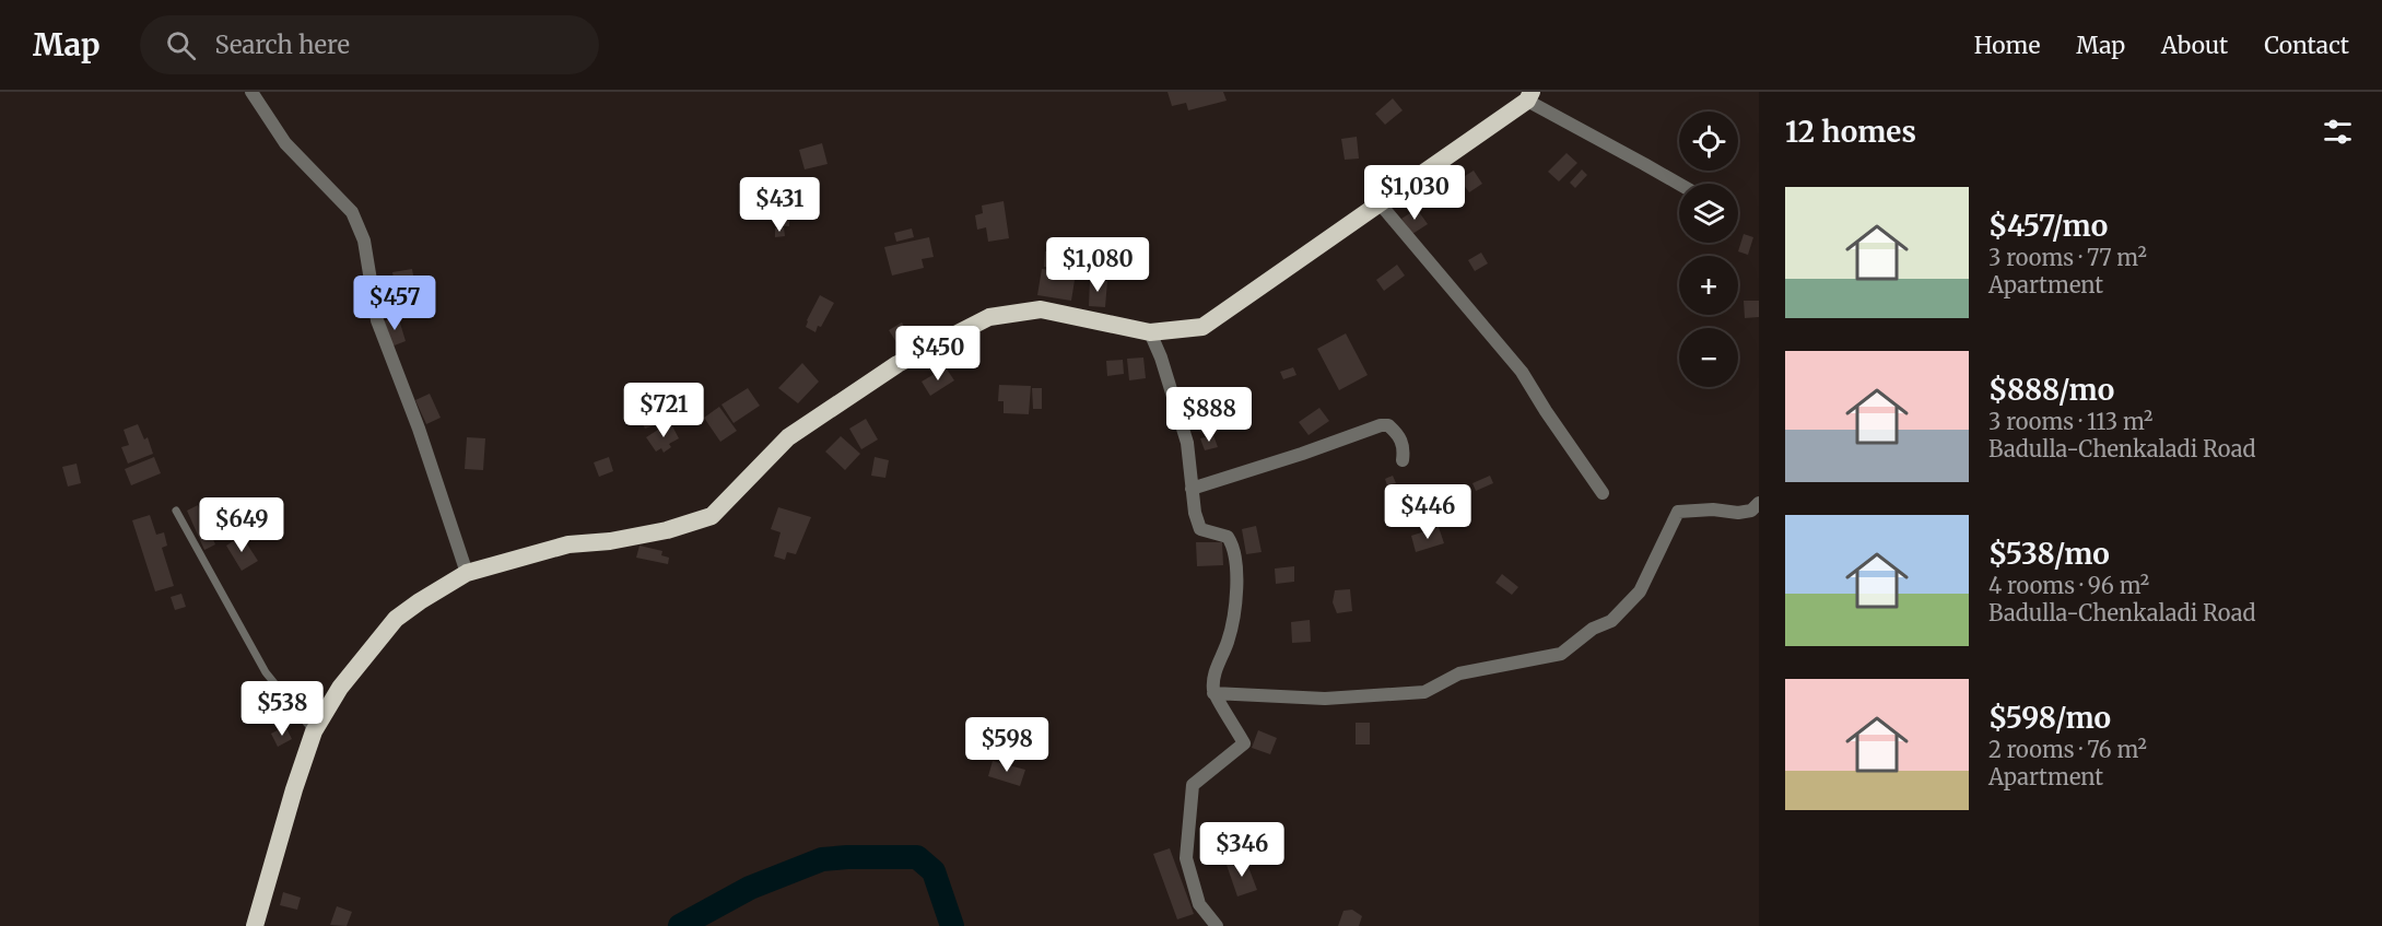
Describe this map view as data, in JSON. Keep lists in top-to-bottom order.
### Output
{
  "page": {
    "header": "Map",
    "search": "Search here",
    "nav": [
      "Home",
      "Map",
      "About",
      "Contact"
    ],
    "heading": "12 homes",
    "map_buttons": ["+", "−"],
    "price": [
      "$1,030",
      "$431",
      "$1,080",
      "$457",
      "$450",
      "$721",
      "$888",
      "$446",
      "$649",
      "$538",
      "$598",
      "$346"
    ],
    "list": [
      {
        "name": "$457/mo",
        "note": "3 rooms · 77 m² · Apartment"
      },
      {
        "name": "$888/mo",
        "note": "3 rooms · 113 m² · Badulla-Chenkaladi Road"
      },
      {
        "name": "$538/mo",
        "note": "4 rooms · 96 m² · Badulla-Chenkaladi Road"
      },
      {
        "name": "$598/mo",
        "note": "2 rooms · 76 m² · Apartment"
      }
    ]
  }
}
